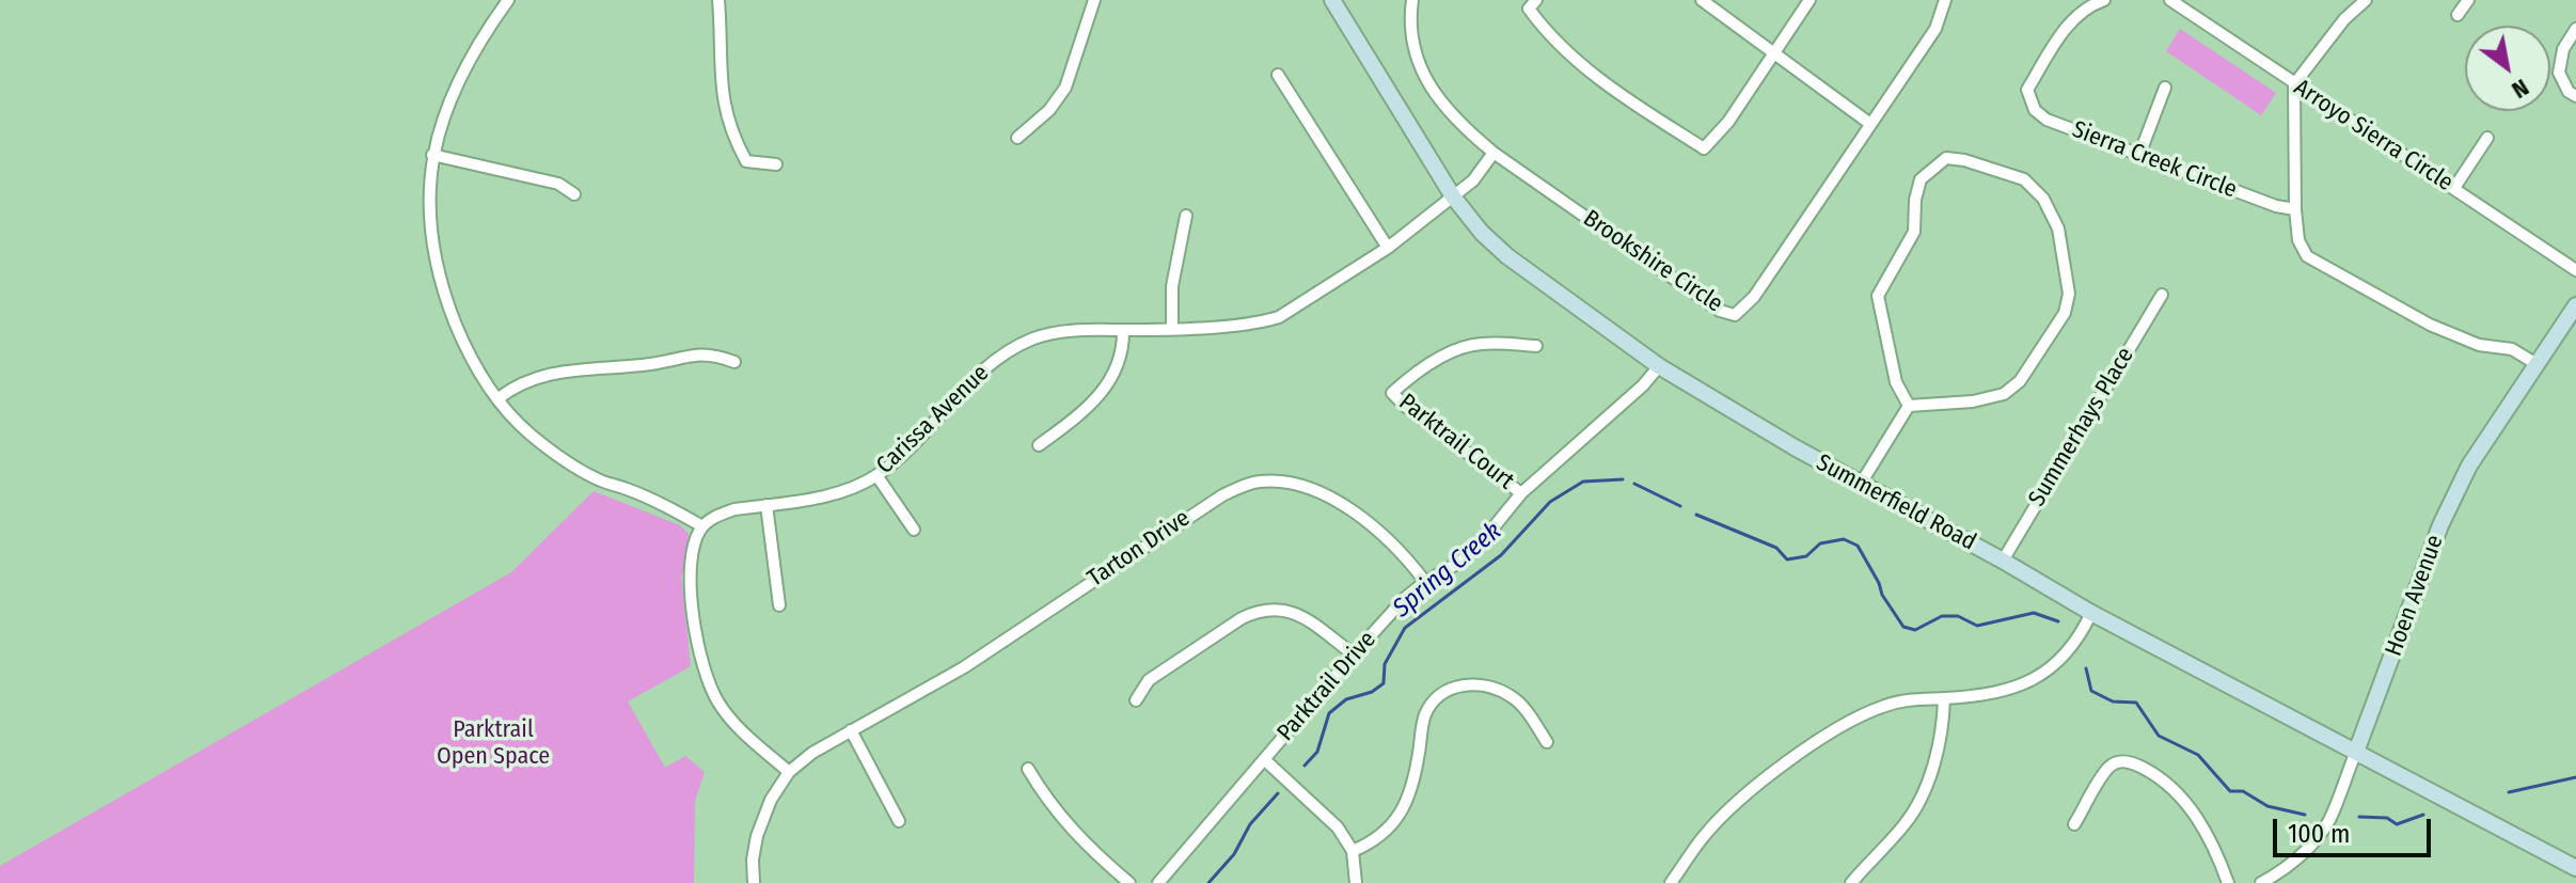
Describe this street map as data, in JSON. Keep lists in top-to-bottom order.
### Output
{
  "streets": {
    "street": [
      "Arroyo Sierra Circle",
      "Sierra Creek Circle",
      "Brookshire Circle",
      "Carissa Avenue",
      "Summerhays Place",
      "Parktrail Court",
      "Summerfield Road",
      "Tarton Drive",
      "Hoen Avenue",
      "Parktrail Drive"
    ]
  },
  "crossings": [
    ["Brookshire Circle", "Carissa Avenue"],
    ["Carissa Avenue", "Summerfield Road"],
    ["Summerhays Place", "Summerfield Road"],
    ["Parktrail Court", "Parktrail Drive"],
    ["Summerfield Road", "Hoen Avenue"],
    ["Summerfield Road", "Parktrail Drive"],
    ["Tarton Drive", "Parktrail Drive"]
  ],
  "water": ["Spring Creek"],
  "parks": ["Parktrail Open Space"],
  "scale_bar": "100 m",
  "north": "bottom right"
}
